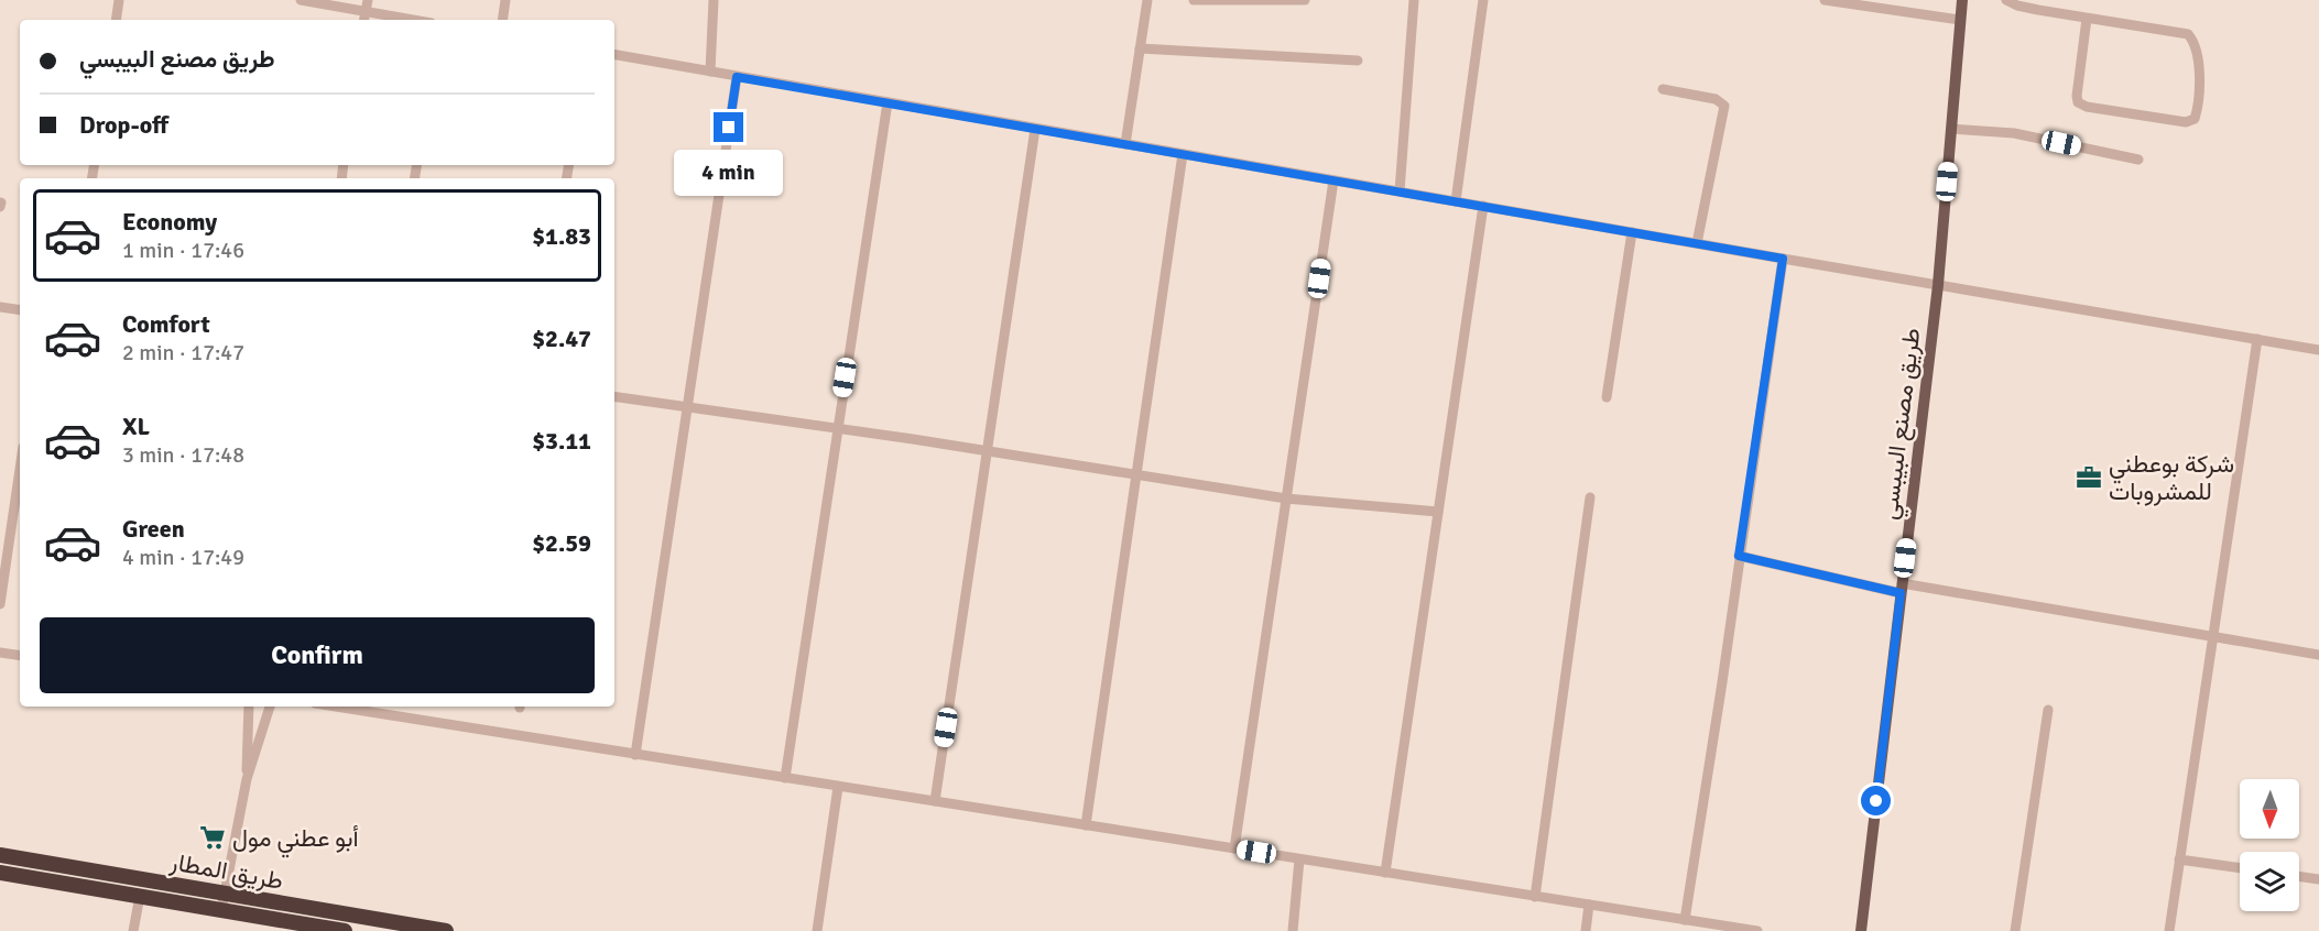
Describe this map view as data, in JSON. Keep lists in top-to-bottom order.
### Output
{
  "streets": {
    "highway": ["طريق المطار"],
    "main road": ["طريق مصنع البيبسي"]
  },
  "places": {
    "office": ["شركة بوعطني للمشروبات"],
    "supermarket": ["أبو عطني مول"]
  },
  "north": "bottom",
  "page": {
    "banner": ["طريق مصنع البيبسي", "Drop-off"],
    "bubble": "4 min",
    "list": [
      {
        "name": "Economy",
        "note": "1 min · 17:46",
        "value": "$1.83"
      },
      {
        "name": "Comfort",
        "note": "2 min · 17:47",
        "value": "$2.47"
      },
      {
        "name": "XL",
        "note": "3 min · 17:48",
        "value": "$3.11"
      },
      {
        "name": "Green",
        "note": "4 min · 17:49",
        "value": "$2.59"
      }
    ],
    "buttons": "Confirm"
  }
}
